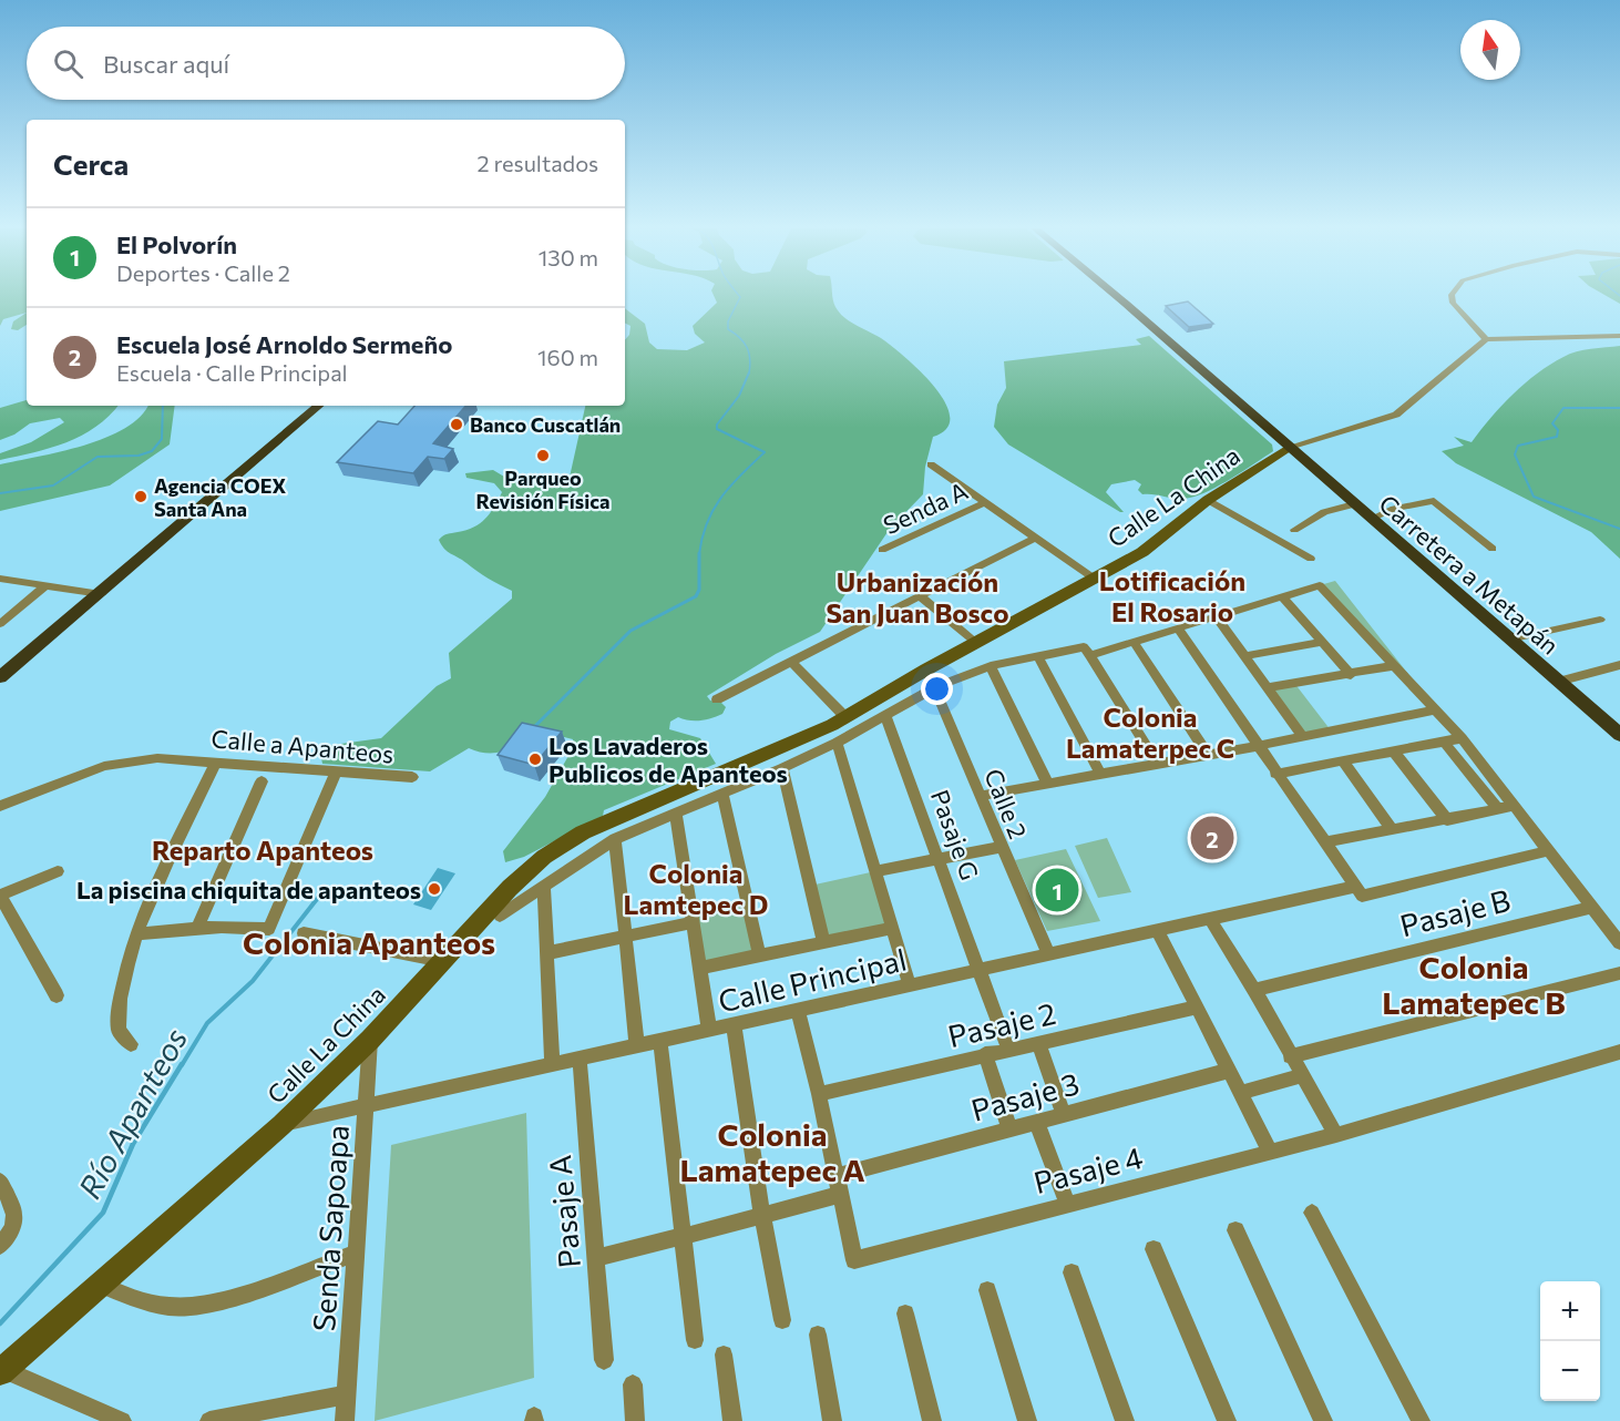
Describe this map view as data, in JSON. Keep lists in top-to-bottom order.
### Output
{
  "streets": {
    "main road": ["Calle La China", "Carretera a Metapán"],
    "street": [
      "Senda A",
      "Calle a Apanteos",
      "Calle 2",
      "Pasaje G",
      "Pasaje B",
      "Calle Principal",
      "Pasaje 2",
      "Pasaje 3",
      "Pasaje 4",
      "Pasaje A",
      "Senda Sapoapa"
    ]
  },
  "crossings": [
    ["Calle La China", "Carretera a Metapán"],
    ["Calle La China", "Calle 2"],
    ["Calle La China", "Calle Principal"],
    ["Calle La China", "Senda Sapoapa"],
    ["Calle 2", "Calle Principal"],
    ["Pasaje G", "Calle Principal"],
    ["Pasaje G", "Pasaje 2"],
    ["Calle Principal", "Pasaje A"],
    ["Calle Principal", "Senda Sapoapa"],
    ["Pasaje 3", "Pasaje 4"],
    ["Pasaje 3", "Pasaje A"]
  ],
  "districts": [
    "Lotificación El Rosario",
    "Urbanización San Juan Bosco",
    "Colonia Lamaterpec C",
    "Reparto Apanteos",
    "Colonia Lamtepec D",
    "Colonia Apanteos",
    "Colonia Lamatepec B",
    "Colonia Lamatepec A"
  ],
  "water": ["Río Apanteos"],
  "places": [
    "Banco Cuscatlán",
    "Parqueo Revisión Física",
    "Agencia COEX Santa Ana",
    "Los Lavaderos Publicos de Apanteos",
    "La piscina chiquita de apanteos"
  ],
  "north": "top",
  "page": {
    "search": "Buscar aquí",
    "heading": ["Cerca", "2 resultados"],
    "list": [
      {
        "mark": "1",
        "name": "El Polvorín",
        "note": "Deportes · Calle 2",
        "value": "130 m"
      },
      {
        "mark": "2",
        "name": "Escuela José Arnoldo Sermeño",
        "note": "Escuela · Calle Principal",
        "value": "160 m"
      }
    ],
    "pins": ["2", "1"],
    "map_buttons": ["+", "−"]
  }
}
